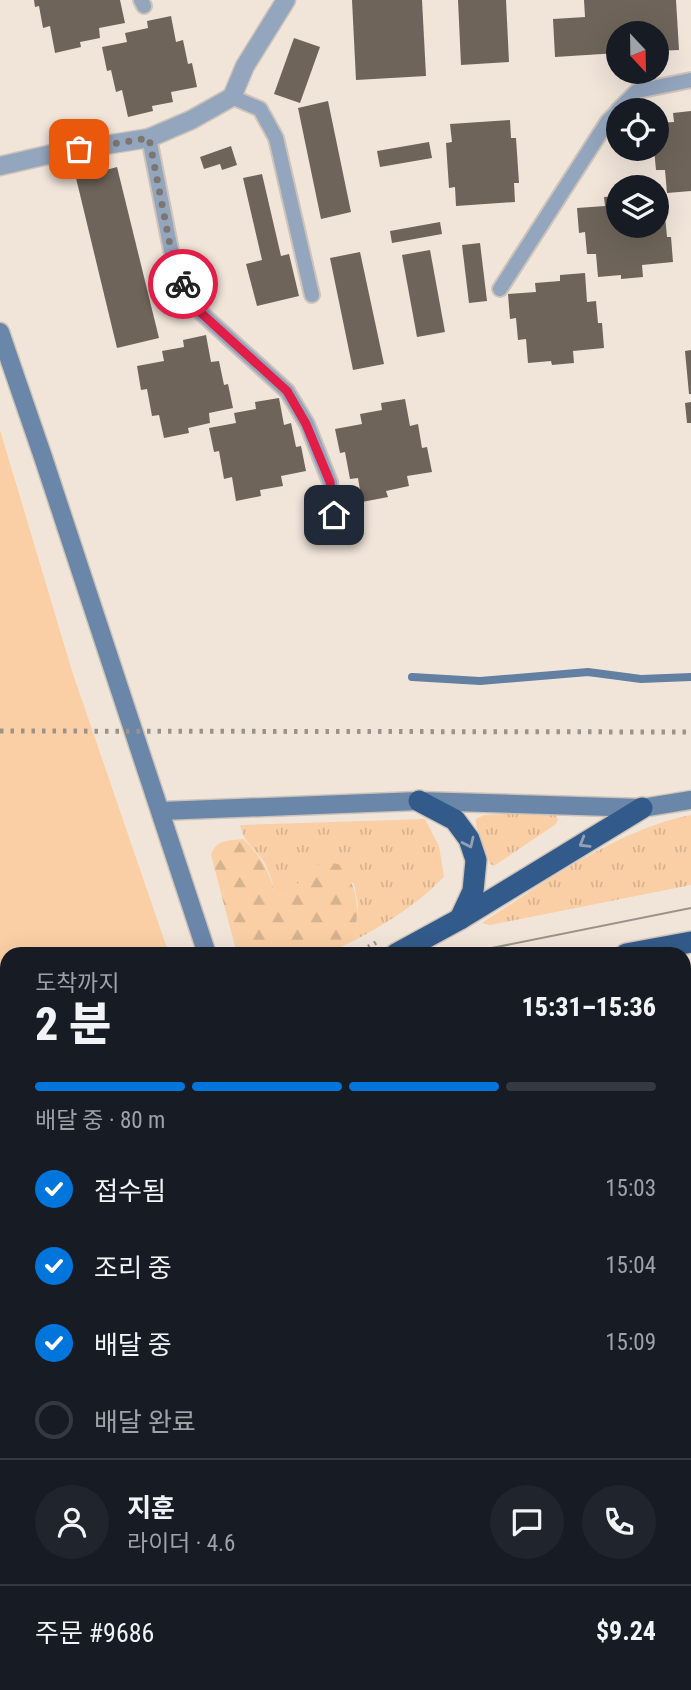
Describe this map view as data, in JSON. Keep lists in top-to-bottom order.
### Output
{
  "north": "bottom",
  "page": {
    "heading": ["2 분", "도착까지", "15:31–15:36"],
    "panel": [
      "지훈",
      "라이더 · 4.6",
      "주문 #9686",
      "$9.24"
    ],
    "bar": "배달 중 · 80 m",
    "list": [
      ["접수됨", "15:03"],
      ["조리 중", "15:04"],
      ["배달 중", "15:09"],
      "배달 완료"
    ]
  }
}
